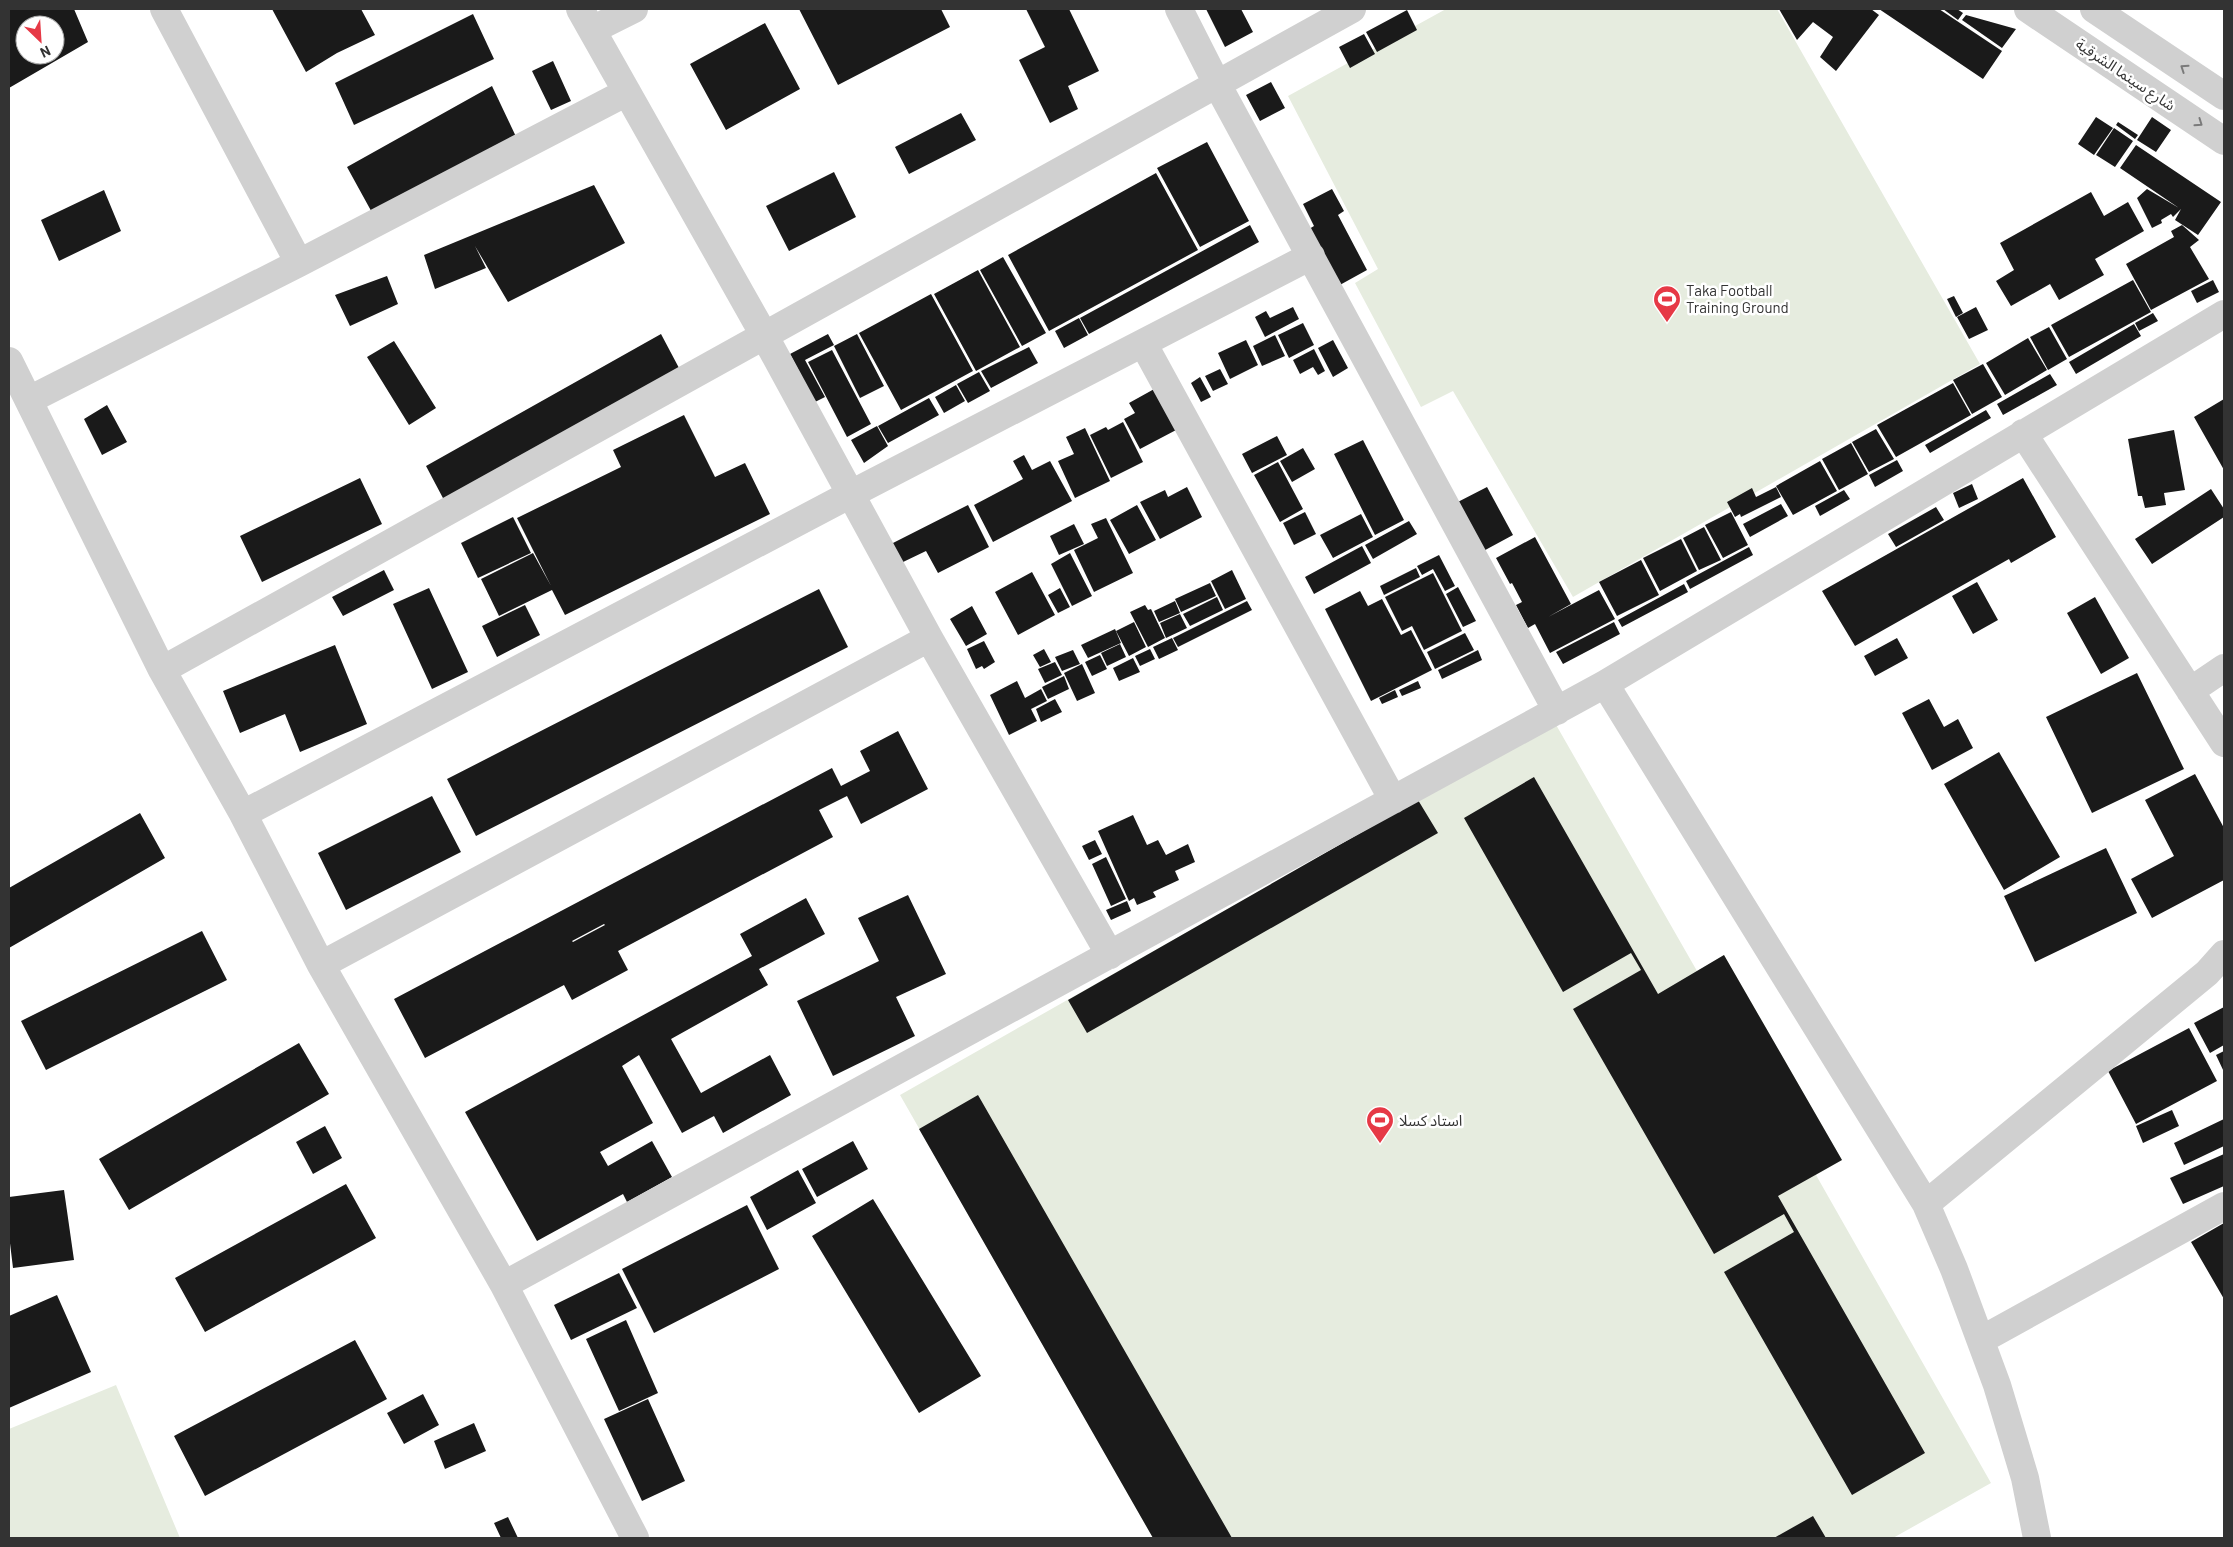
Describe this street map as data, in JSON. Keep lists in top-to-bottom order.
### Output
{
  "streets": {
    "street": ["شارع سينما الشرقية"]
  },
  "places": {
    "sports": ["Taka Football Training Ground", "استاد كسلا"]
  },
  "north": "bottom right"
}
